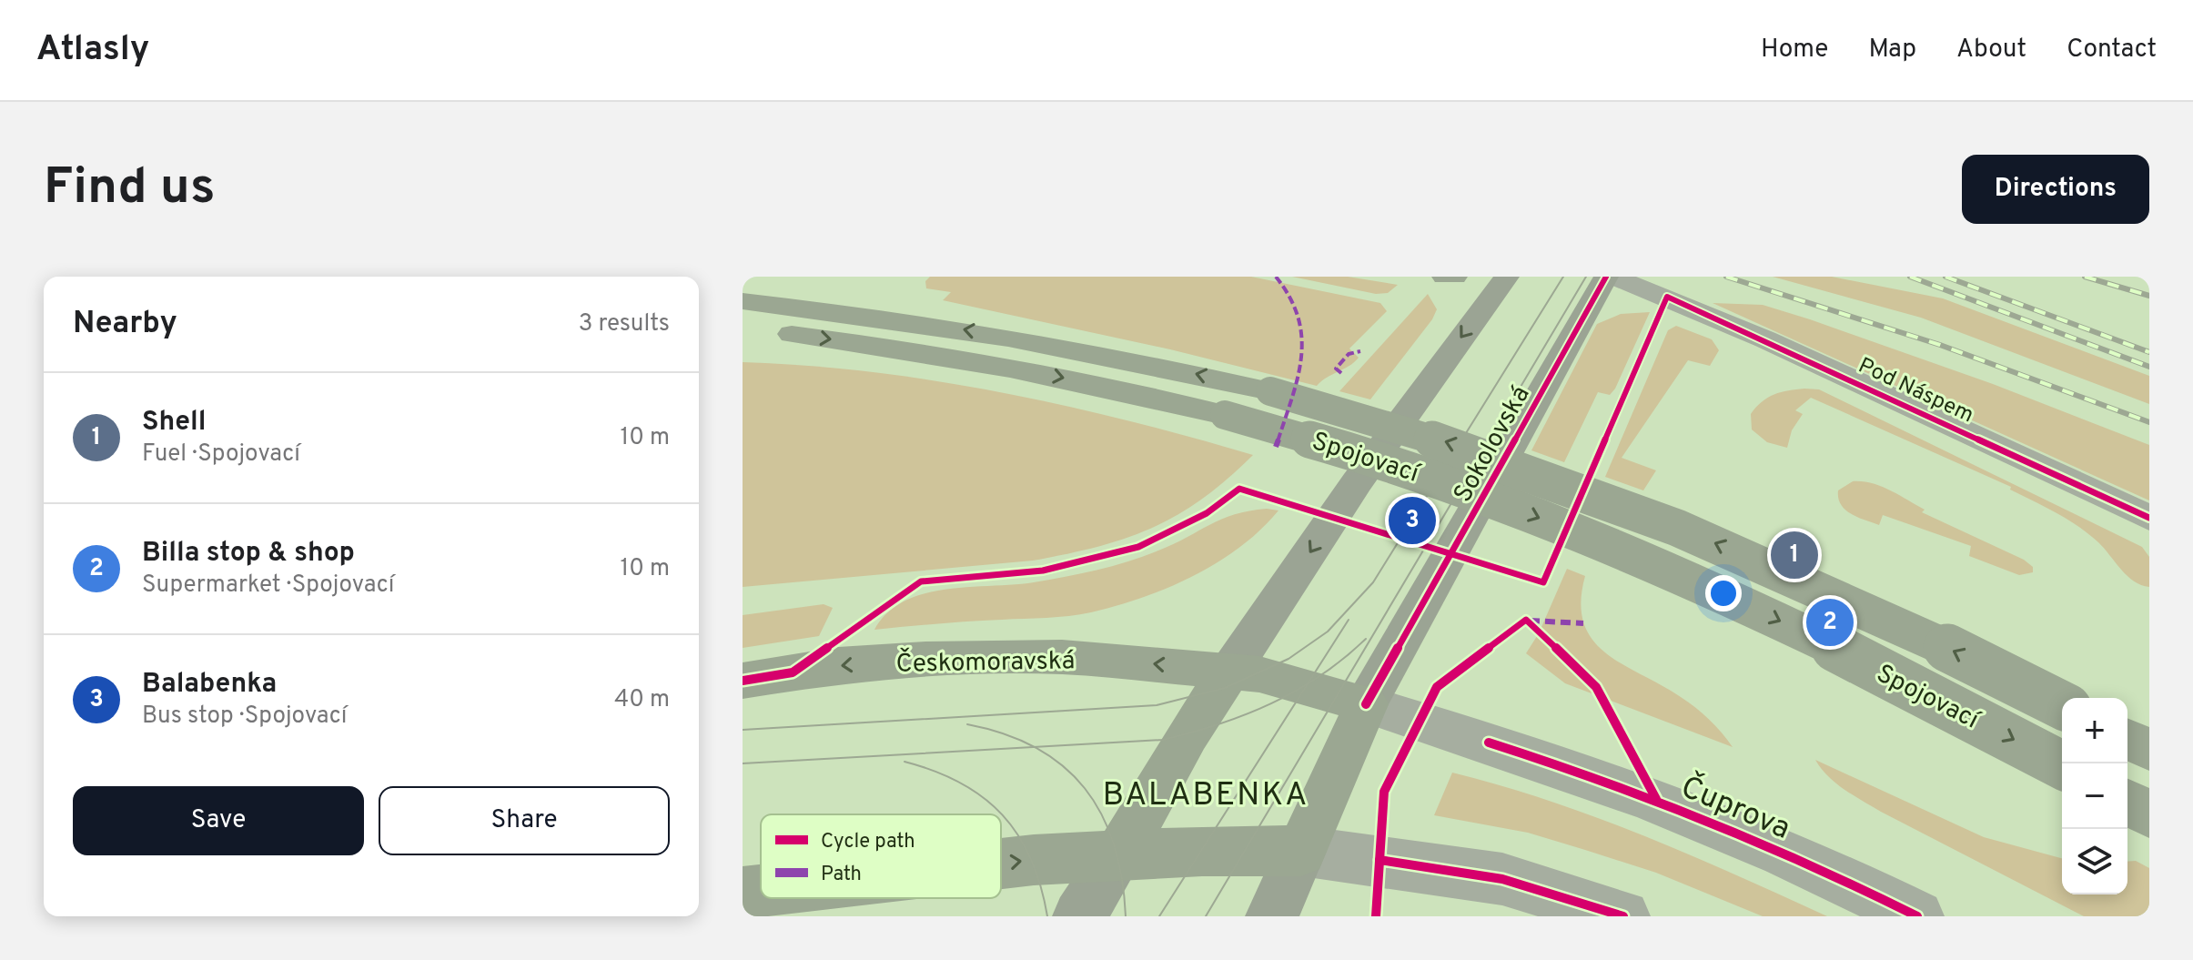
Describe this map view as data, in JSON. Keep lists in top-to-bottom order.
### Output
{
  "streets": {
    "main road": ["Sokolovská", "Spojovací", "Českomoravská"],
    "street": ["Pod Náspem", "Čuprova"]
  },
  "crossings": [
    ["Sokolovská", "Českomoravská"],
    ["Sokolovská", "Čuprova"],
    ["Českomoravská", "Čuprova"]
  ],
  "districts": ["BALABENKA"],
  "legend": ["Cycle path", "Path"],
  "page": {
    "header": "Atlasly",
    "nav": [
      "Home",
      "Map",
      "About",
      "Contact"
    ],
    "buttons": [
      "Directions",
      ["Save", "Share"]
    ],
    "title": "Find us",
    "heading": ["Nearby", "3 results"],
    "list": [
      {
        "mark": "1",
        "name": "Shell",
        "note": "Fuel · Spojovací",
        "value": "10 m"
      },
      {
        "mark": "2",
        "name": "Billa stop & shop",
        "note": "Supermarket · Spojovací",
        "value": "10 m"
      },
      {
        "mark": "3",
        "name": "Balabenka",
        "note": "Bus stop · Spojovací",
        "value": "40 m"
      }
    ],
    "pins": ["3", "1", "2"],
    "map_buttons": ["+", "−"]
  }
}
